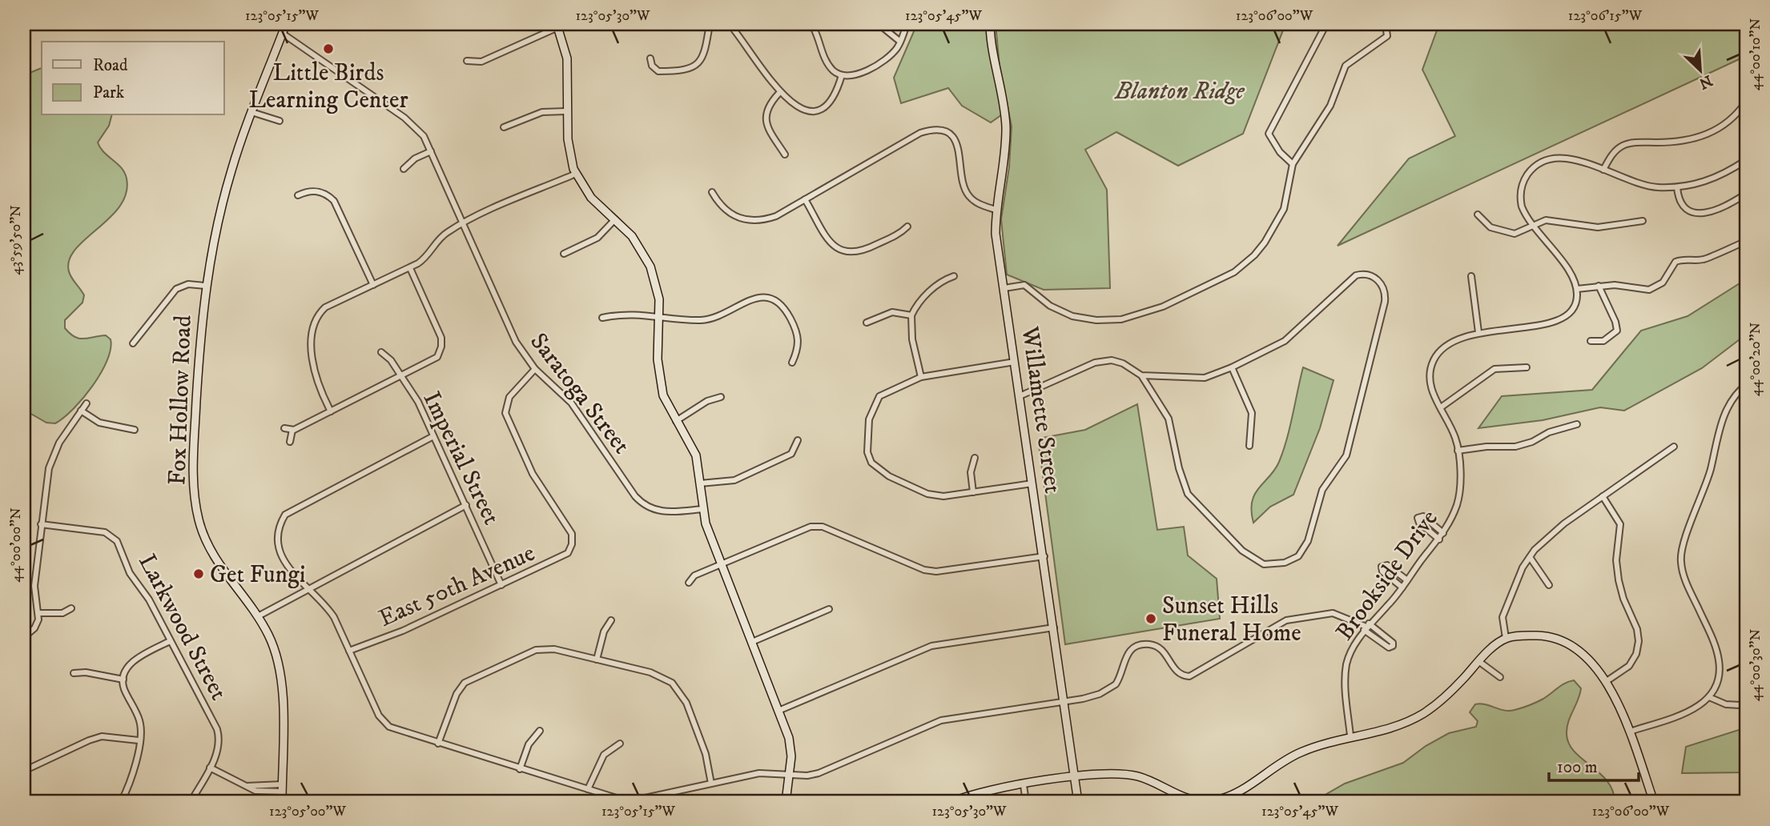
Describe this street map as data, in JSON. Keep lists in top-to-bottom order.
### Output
{
  "streets": {
    "street": [
      "Saratoga Street",
      "Fox Hollow Road",
      "Willamette Street",
      "Imperial Street",
      "Brookside Drive",
      "East 50th Avenue",
      "Larkwood Street"
    ]
  },
  "crossings": [
    ["Saratoga Street", "Fox Hollow Road"],
    ["Saratoga Street", "East 50th Avenue"],
    ["Imperial Street", "East 50th Avenue"]
  ],
  "parks": ["Blanton Ridge"],
  "places": ["Little Birds Learning Center", "Get Fungi", "Sunset Hills Funeral Home"],
  "legend": ["Road", "Park"],
  "scale_bar": "100 m",
  "north": "bottom right",
  "coordinates": [
    "123°05'15\"W",
    "123°05'30\"W",
    "123°05'45\"W",
    "123°06'00\"W",
    "123°06'15\"W",
    "44°00'10\"N",
    "43°59'50\"N",
    "44°00'20\"N",
    "44°00'00\"N",
    "44°00'30\"N",
    "123°05'00\"W"
  ]
}
